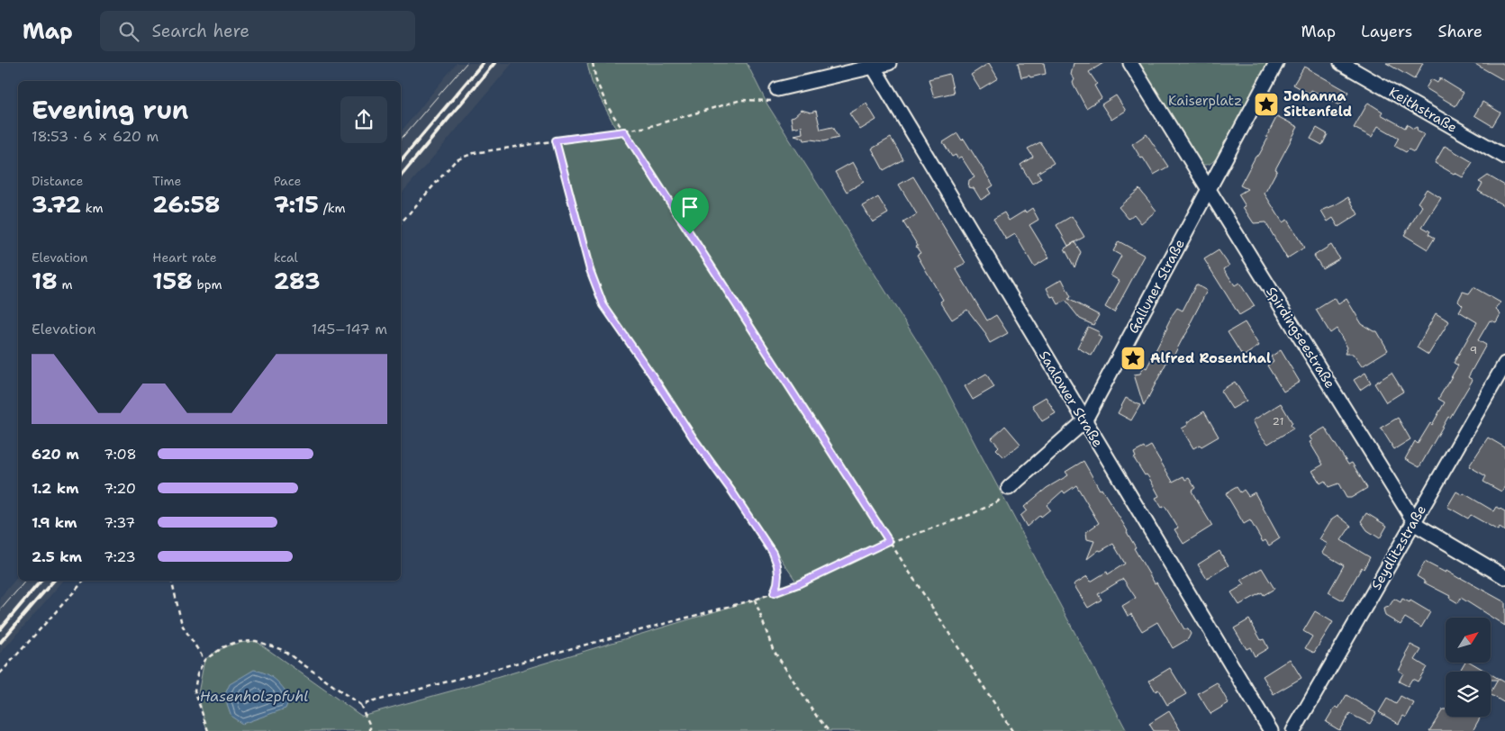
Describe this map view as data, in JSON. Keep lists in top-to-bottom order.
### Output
{
  "streets": {
    "street": [
      "Keithstraße",
      "Galluner Straße",
      "Spirdingseestraße",
      "Saalower Straße",
      "Seydlitzstraße"
    ]
  },
  "crossings": [
    ["Galluner Straße", "Spirdingseestraße"],
    ["Galluner Straße", "Saalower Straße"],
    ["Spirdingseestraße", "Seydlitzstraße"]
  ],
  "water": ["Hasenholzpfuhl"],
  "parks": ["Kaiserplatz"],
  "places": {
    "place": ["Johanna Sittenfeld", "Alfred Rosenthal"]
  },
  "house_numbers": ["9", "21"],
  "north": "top right",
  "page": {
    "header": "Map",
    "search": "Search here",
    "nav": ["Map", "Layers", "Share"],
    "heading": ["Evening run", "18:53 · 6 × 620 m"],
    "stats": [
      ["Distance", "3.72 km"],
      ["Time", "26:58"],
      ["Pace", "7:15 /km"],
      ["Elevation", "18 m"],
      ["Heart rate", "158 bpm"],
      ["kcal", "283"]
    ],
    "chart": ["Elevation", "145–147 m"],
    "list": [
      {
        "name": "620 m",
        "note": "7:08"
      },
      {
        "name": "1.2 km",
        "note": "7:20"
      },
      {
        "name": "1.9 km",
        "note": "7:37"
      },
      {
        "name": "2.5 km",
        "note": "7:23"
      }
    ]
  }
}
